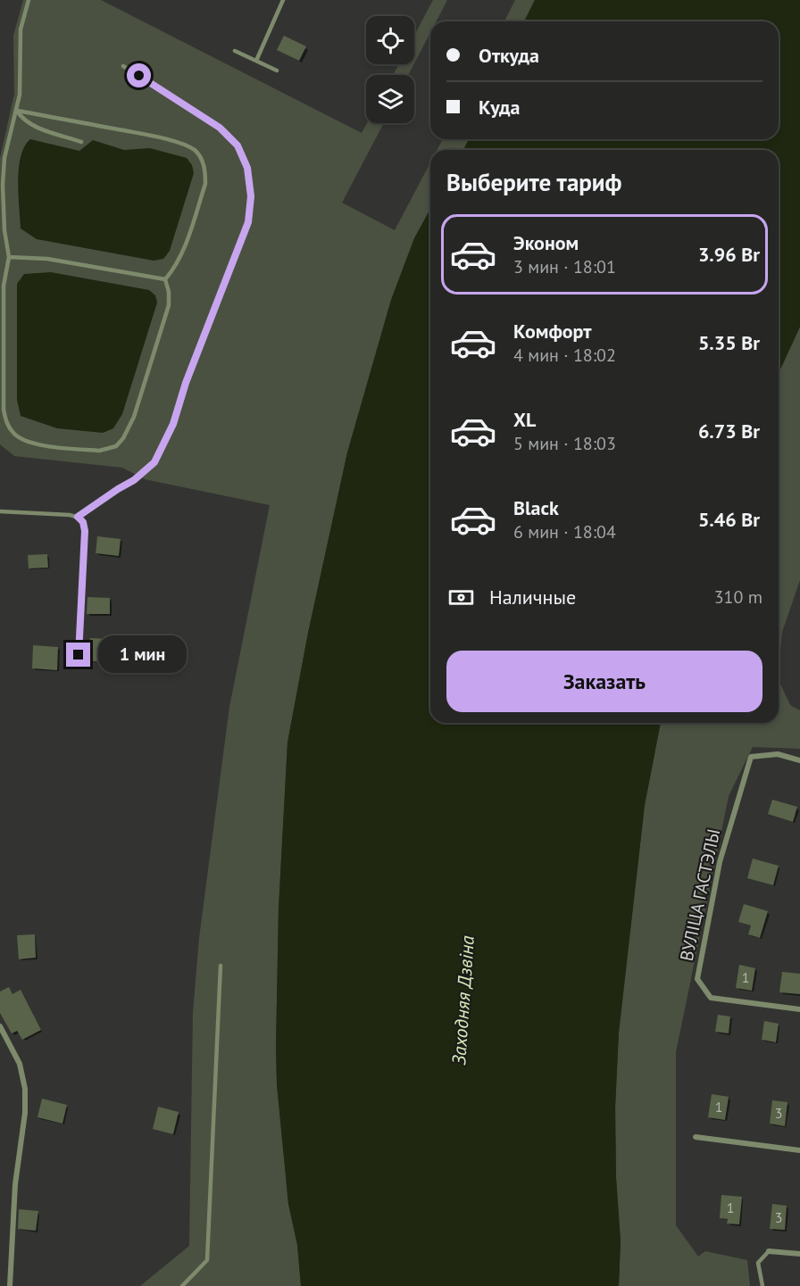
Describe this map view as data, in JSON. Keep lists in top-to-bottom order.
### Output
{
  "streets": {
    "street": ["ВУЛІЦА ГАСТЭЛЫ"]
  },
  "water": ["Заходняя Дзвіна"],
  "house_numbers": [
    "1",
    "1",
    "3",
    "1",
    "3"
  ],
  "page": {
    "banner": ["Откуда", "Куда"],
    "heading": "Выберите тариф",
    "list": [
      {
        "name": "Эконом",
        "note": "3 мин · 18:01",
        "value": "3.96 Br"
      },
      {
        "name": "Комфорт",
        "note": "4 мин · 18:02",
        "value": "5.35 Br"
      },
      {
        "name": "XL",
        "note": "5 мин · 18:03",
        "value": "6.73 Br"
      },
      {
        "name": "Black",
        "note": "6 мин · 18:04",
        "value": "5.46 Br"
      }
    ],
    "pay": ["Наличные", "310 m"],
    "bubble": "1 мин",
    "buttons": "Заказать"
  }
}
